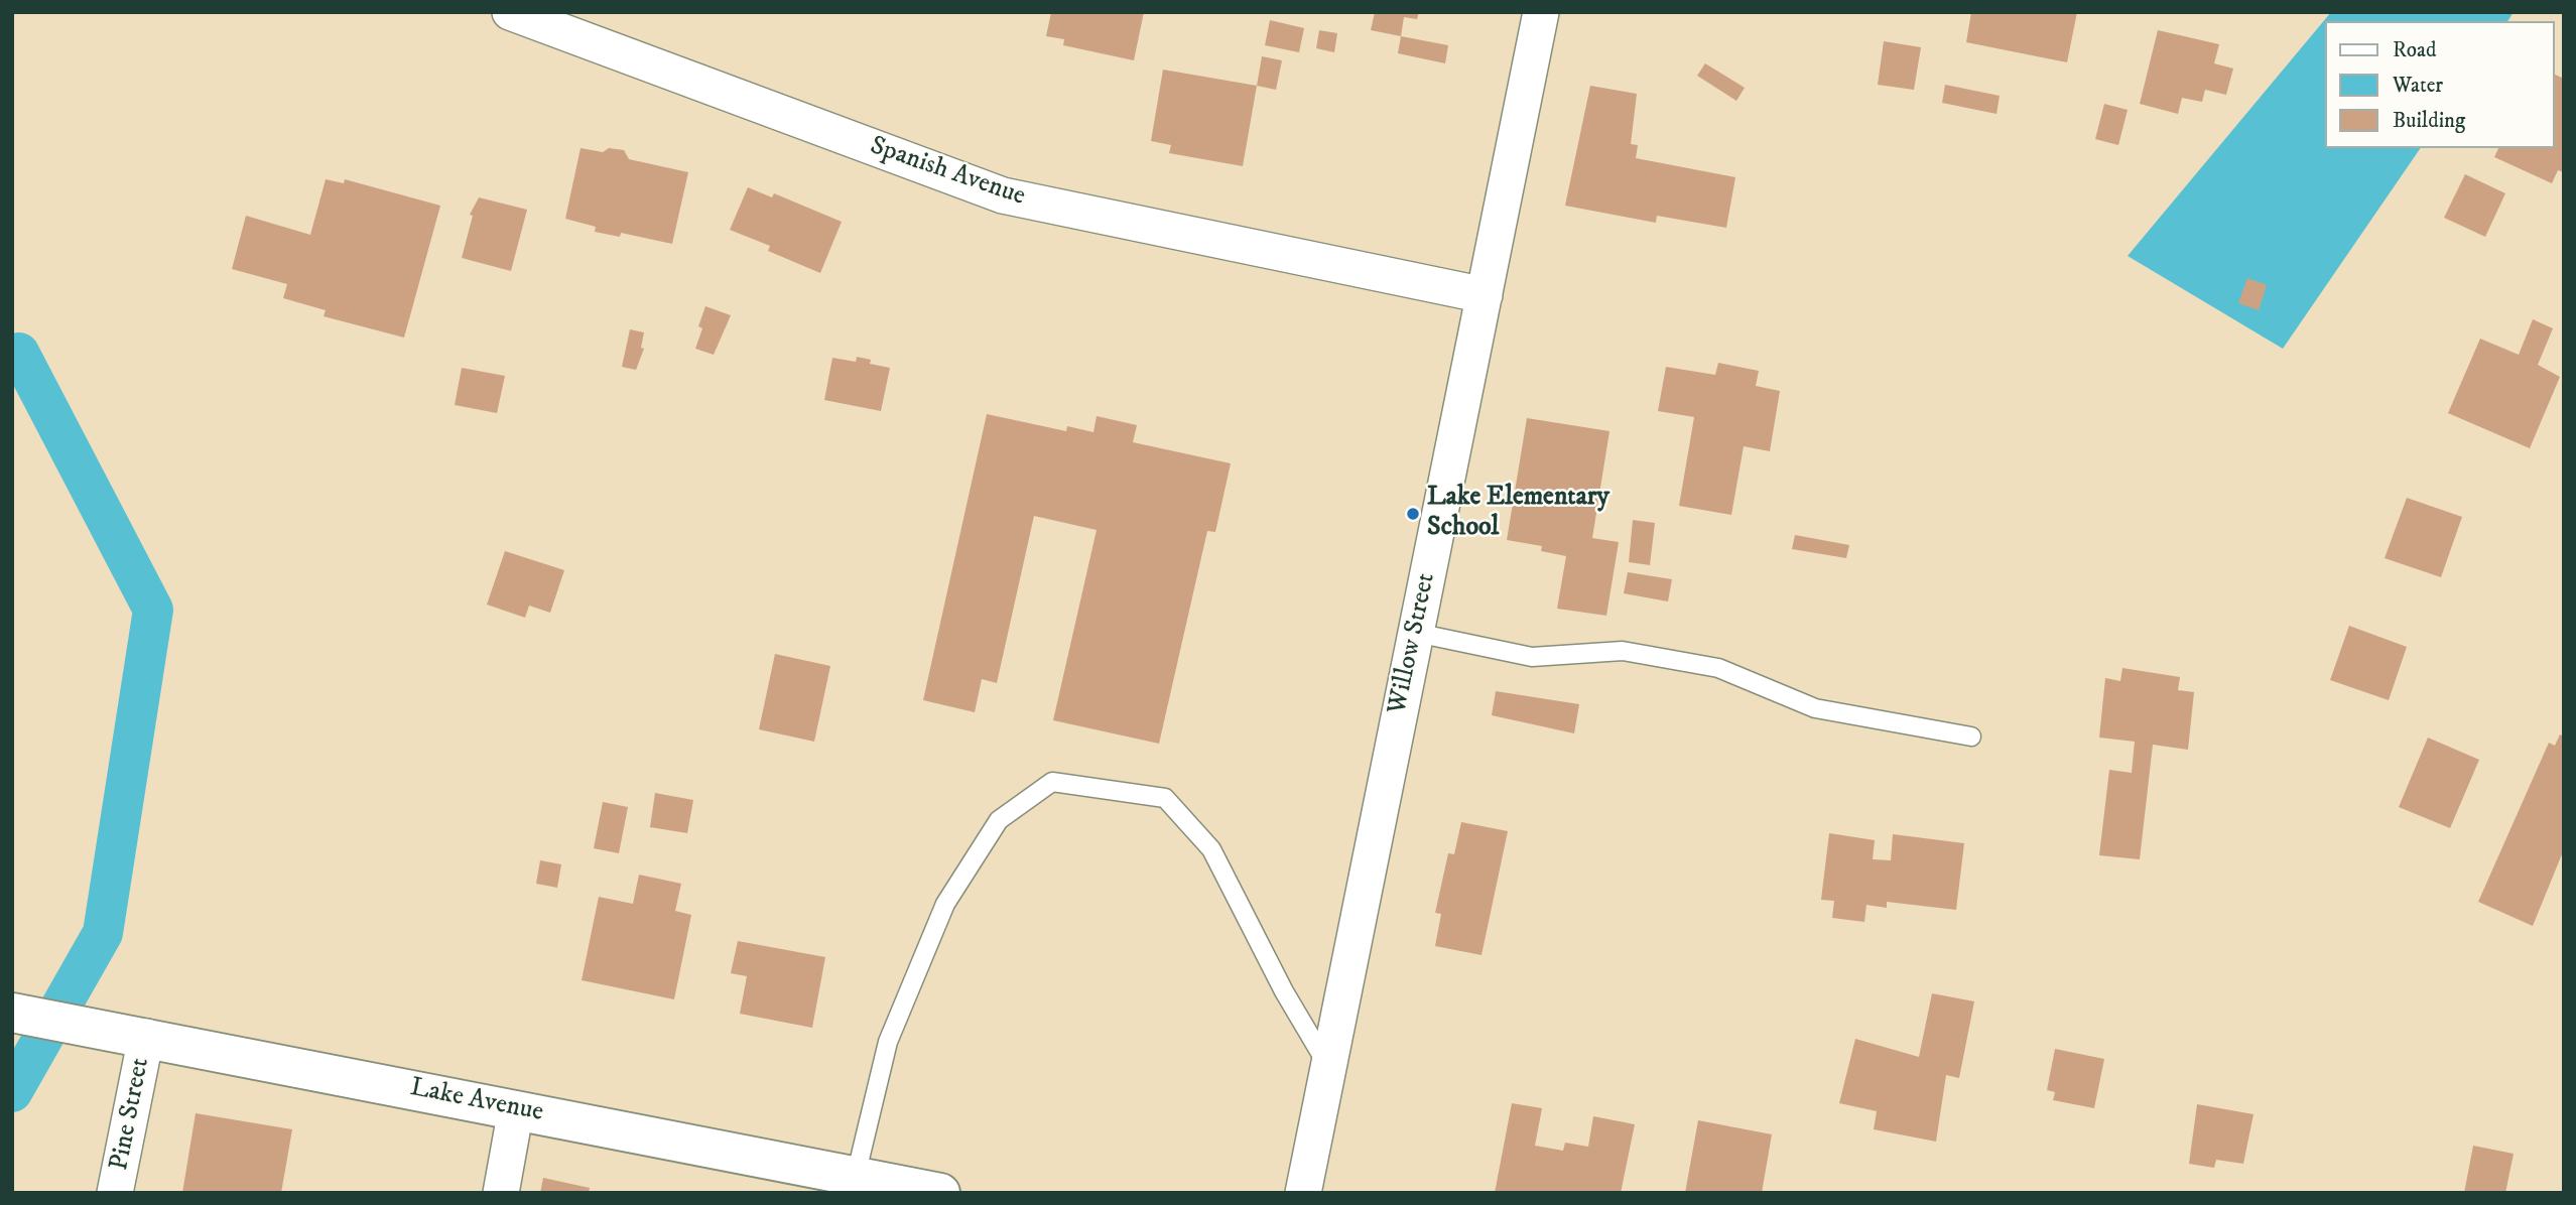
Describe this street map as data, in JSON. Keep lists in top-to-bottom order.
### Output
{
  "streets": {
    "street": [
      "Spanish Avenue",
      "Willow Street",
      "Lake Avenue",
      "Pine Street"
    ]
  },
  "crossings": [
    ["Spanish Avenue", "Willow Street"],
    ["Lake Avenue", "Pine Street"]
  ],
  "places": ["Lake Elementary School"],
  "legend": ["Road", "Water", "Building"]
}
